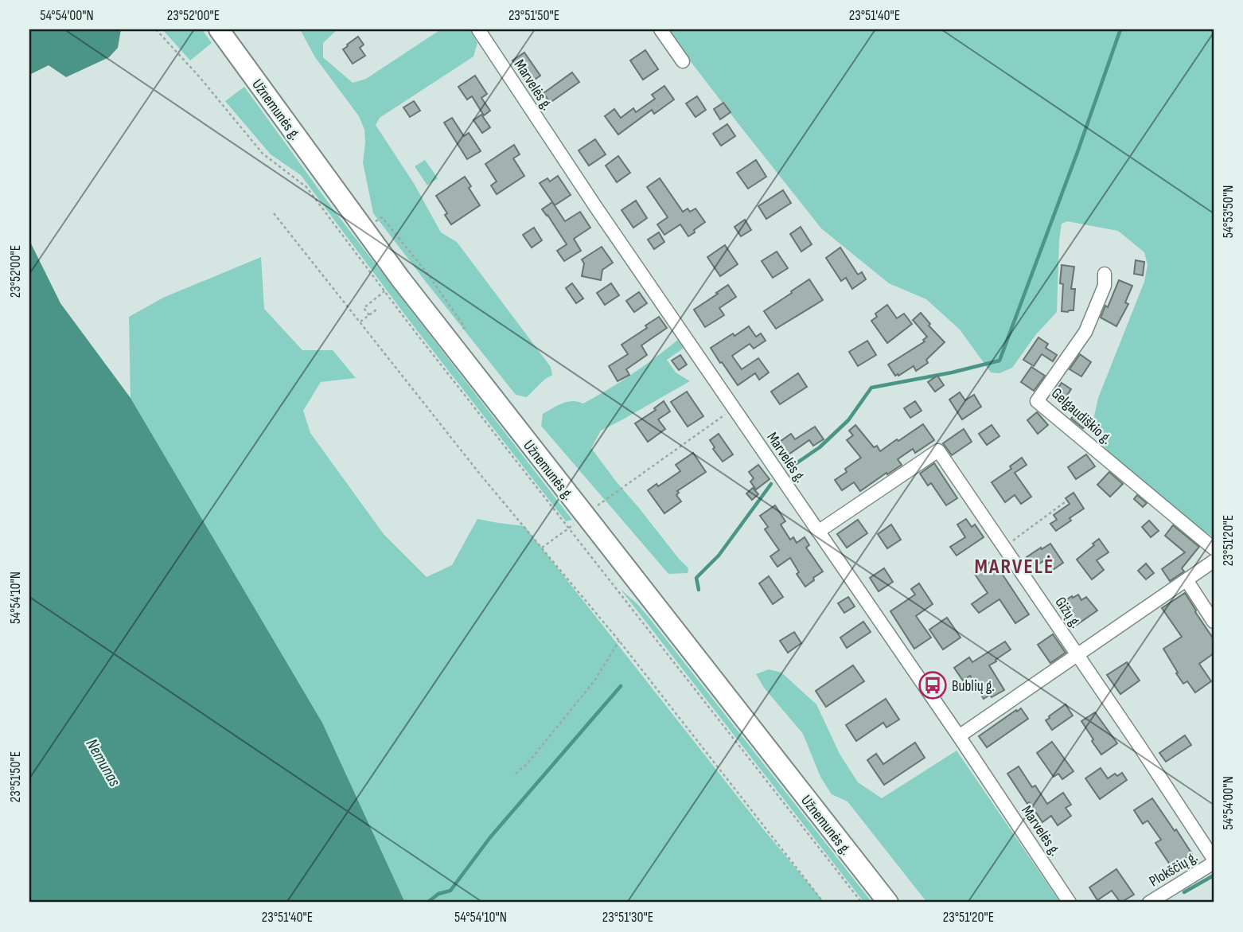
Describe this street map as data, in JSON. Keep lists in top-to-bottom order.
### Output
{
  "streets": {
    "main road": ["Užnemunės g."],
    "street": [
      "Marvelės g.",
      "Gelgaudiškio g.",
      "Gižų g.",
      "Plokščių g."
    ]
  },
  "crossings": [
    ["Marvelės g.", "Gižų g."]
  ],
  "districts": ["MARVELĖ"],
  "water": ["Nemunas"],
  "places": {
    "bus stop": ["Bublių g."]
  },
  "coordinates": [
    "54°54'00\"N",
    "23°52'00\"E",
    "23°51'50\"E",
    "23°51'40\"E",
    "54°53'50\"N",
    "23°51'20\"E",
    "54°54'10\"N",
    "23°51'30\"E"
  ]
}
